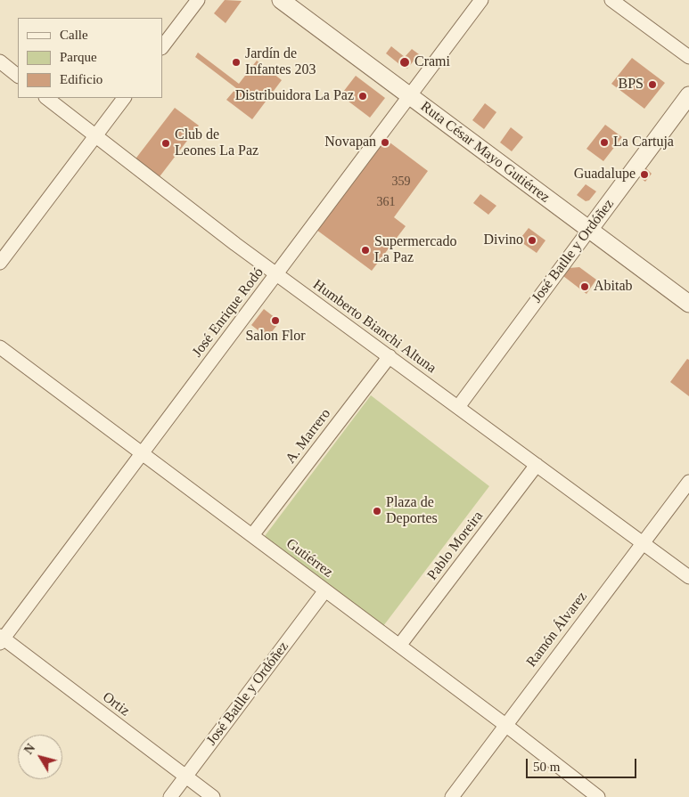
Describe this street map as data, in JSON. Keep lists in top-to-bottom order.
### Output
{
  "streets": {
    "street": [
      "Ruta César Mayo Gutiérrez",
      "José Batlle y Ordóñez",
      "José Enrique Rodó",
      "Humberto Bianchi Altuna",
      "A. Marrero",
      "Pablo Moreira",
      "Gutiérrez",
      "Ramón Álvarez",
      "Ortiz"
    ]
  },
  "crossings": [
    ["Ruta César Mayo Gutiérrez", "José Batlle y Ordóñez"],
    ["Ruta César Mayo Gutiérrez", "José Enrique Rodó"],
    ["José Batlle y Ordóñez", "Humberto Bianchi Altuna"],
    ["José Batlle y Ordóñez", "Gutiérrez"],
    ["José Batlle y Ordóñez", "Ortiz"],
    ["José Enrique Rodó", "Humberto Bianchi Altuna"],
    ["José Enrique Rodó", "Gutiérrez"],
    ["José Enrique Rodó", "Ortiz"],
    ["Humberto Bianchi Altuna", "A. Marrero"],
    ["Humberto Bianchi Altuna", "Pablo Moreira"],
    ["Humberto Bianchi Altuna", "Ramón Álvarez"],
    ["A. Marrero", "Gutiérrez"],
    ["Pablo Moreira", "Gutiérrez"],
    ["Gutiérrez", "Ramón Álvarez"]
  ],
  "places": [
    "Jardín de Infantes 203",
    "Crami",
    "BPS",
    "Distribuidora La Paz",
    "Novapan",
    "La Cartuja",
    "Club de Leones La Paz",
    "Guadalupe",
    "Divino",
    "Supermercado La Paz",
    "Abitab",
    "Salon Flor",
    "Plaza de Deportes"
  ],
  "house_numbers": ["359", "361"],
  "legend": ["Calle", "Parque", "Edificio"],
  "scale_bar": "50 m",
  "north": "top left"
}
